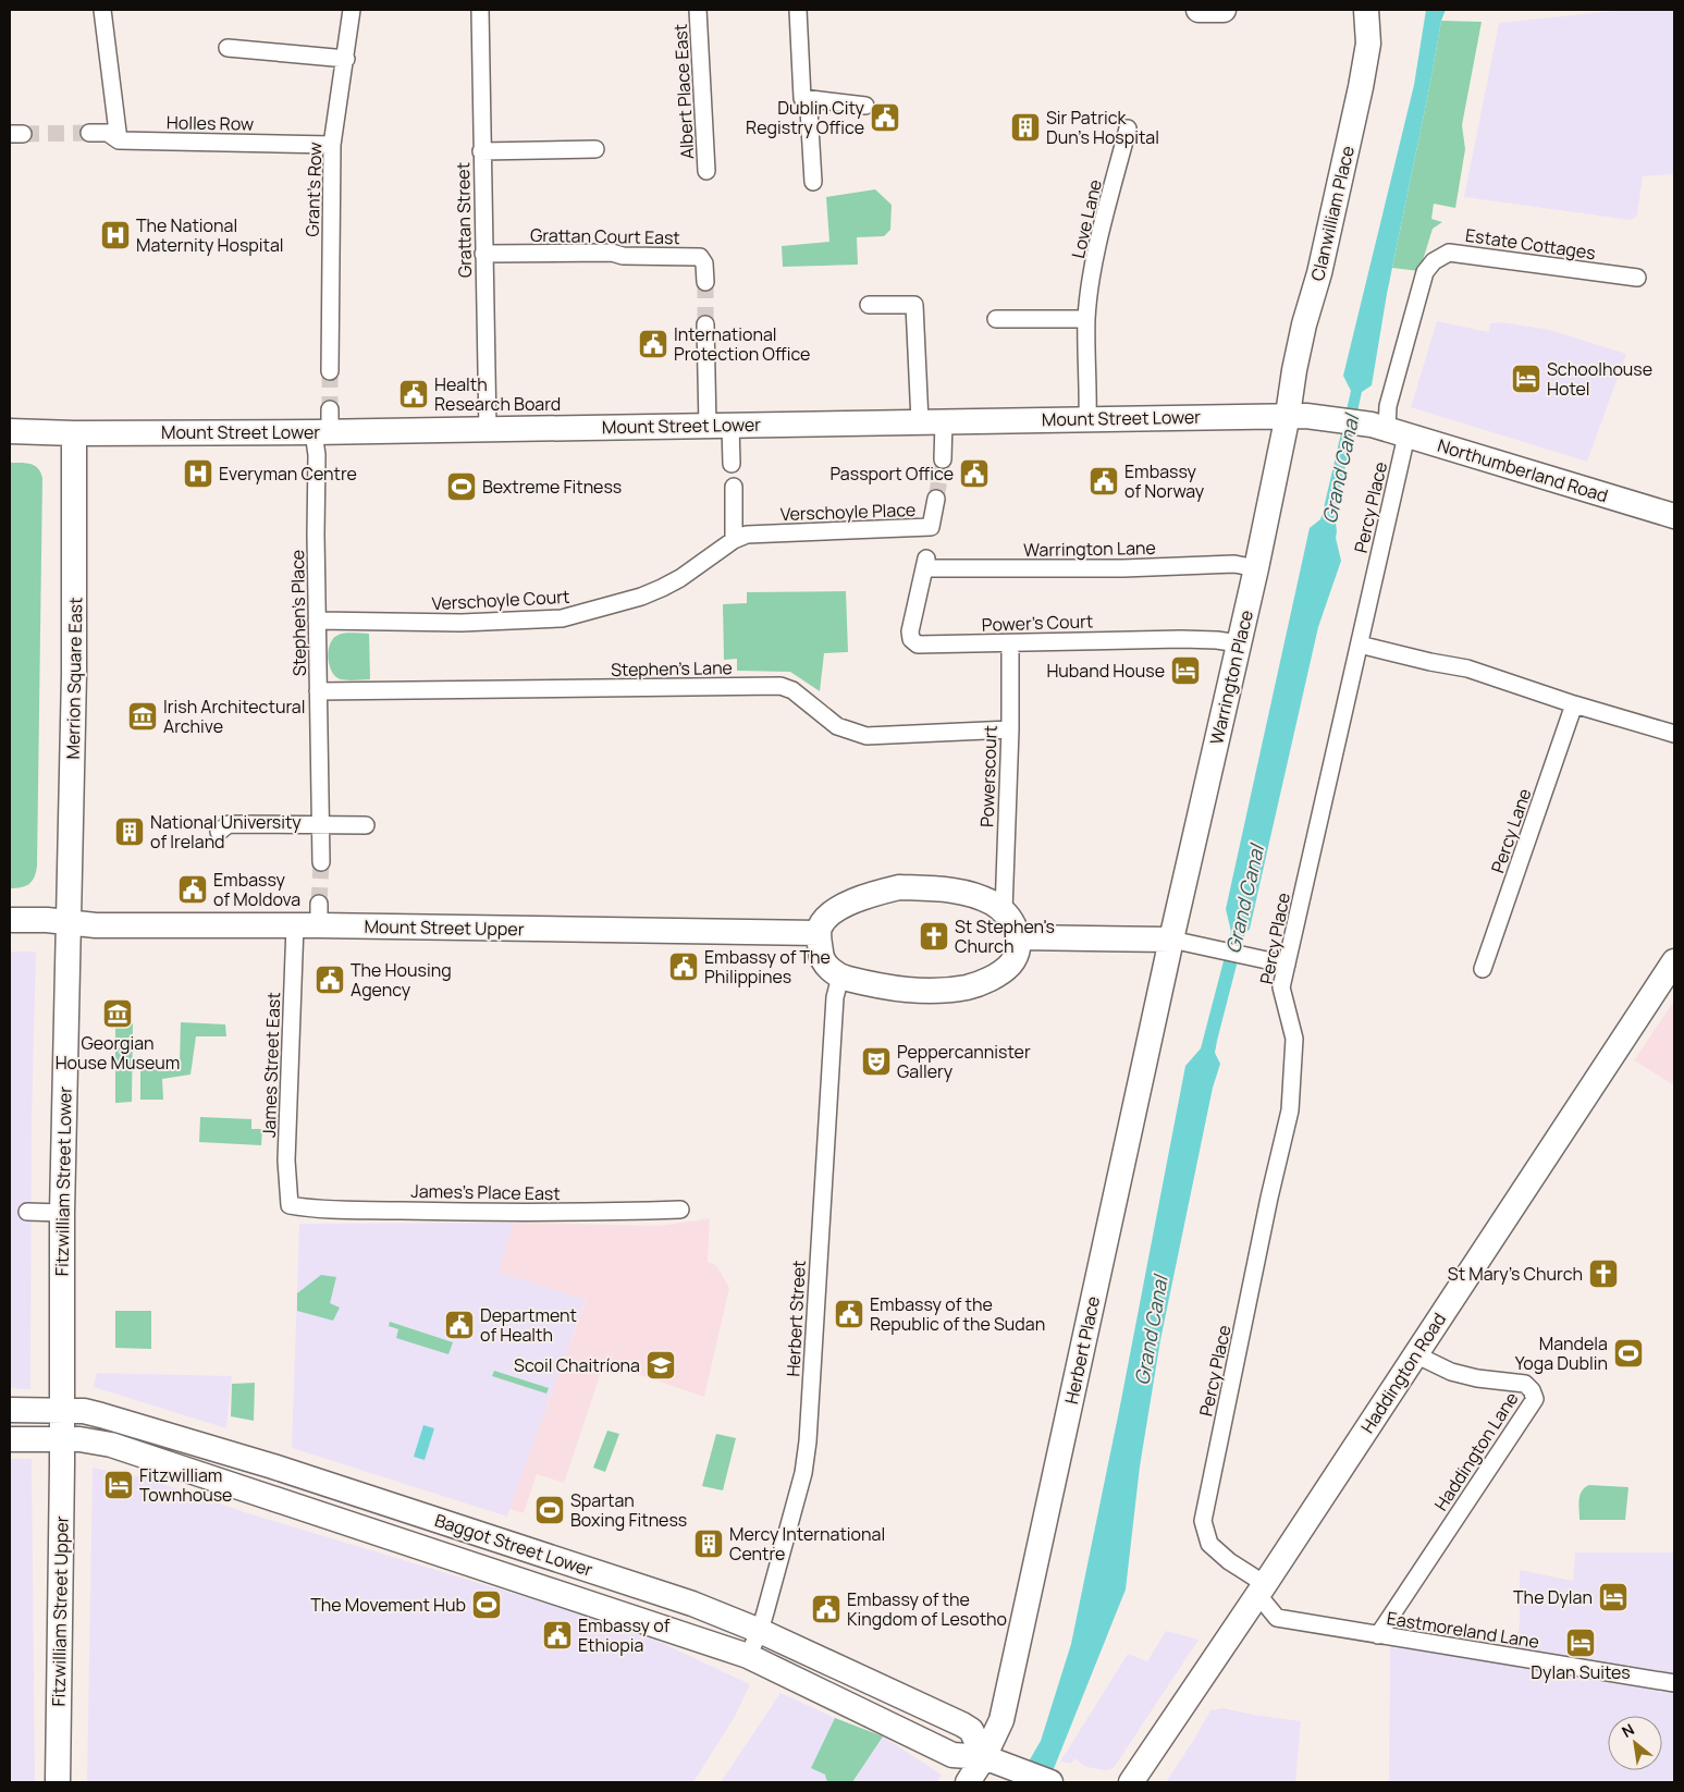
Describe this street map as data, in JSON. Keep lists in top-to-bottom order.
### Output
{
  "streets": {
    "main road": [
      "Clanwilliam Place",
      "Mount Street Lower",
      "Northumberland Road",
      "Warrington Place",
      "Merrion Square East",
      "Mount Street Upper",
      "Fitzwilliam Street Lower",
      "Herbert Place",
      "Haddington Road",
      "Baggot Street Lower",
      "Fitzwilliam Street Upper"
    ],
    "street": [
      "Albert Place East",
      "Holles Row",
      "Grant's Row",
      "Love Lane",
      "Grattan Street",
      "Grattan Court East",
      "Estate Cottages",
      "Percy Place",
      "Verschoyle Place",
      "Warrington Lane",
      "Verschoyle Court",
      "Stephen's Place",
      "Power's Court",
      "Stephen's Lane",
      "Powerscourt",
      "Percy Lane",
      "James Street East",
      "James's Place East",
      "Herbert Street",
      "Haddington Lane",
      "Eastmoreland Lane"
    ]
  },
  "crossings": [
    ["Holles Row", "Grant's Row"],
    ["Clanwilliam Place", "Mount Street Lower"],
    ["Clanwilliam Place", "Warrington Place"],
    ["Love Lane", "Mount Street Lower"],
    ["Grattan Street", "Grattan Court East"],
    ["Grattan Street", "Mount Street Lower"],
    ["Estate Cottages", "Northumberland Road"],
    ["Estate Cottages", "Percy Place"],
    ["Mount Street Lower", "Northumberland Road"],
    ["Mount Street Lower", "Stephen's Place"],
    ["Mount Street Lower", "Warrington Place"],
    ["Mount Street Lower", "Merrion Square East"],
    ["Northumberland Road", "Percy Place"],
    ["Percy Place", "Haddington Road"],
    ["Percy Place", "Eastmoreland Lane"],
    ["Verschoyle Place", "Verschoyle Court"],
    ["Warrington Lane", "Power's Court"],
    ["Warrington Lane", "Warrington Place"],
    ["Verschoyle Court", "Stephen's Place"],
    ["Stephen's Place", "Stephen's Lane"],
    ["Power's Court", "Warrington Place"],
    ["Power's Court", "Powerscourt"],
    ["Stephen's Lane", "Powerscourt"],
    ["Warrington Place", "Herbert Place"],
    ["Merrion Square East", "Mount Street Upper"],
    ["Merrion Square East", "Fitzwilliam Street Lower"],
    ["Mount Street Upper", "James Street East"],
    ["Mount Street Upper", "Fitzwilliam Street Lower"],
    ["James Street East", "James's Place East"],
    ["Fitzwilliam Street Lower", "Baggot Street Lower"],
    ["Fitzwilliam Street Lower", "Fitzwilliam Street Upper"],
    ["Herbert Street", "Baggot Street Lower"],
    ["Herbert Place", "Baggot Street Lower"],
    ["Haddington Road", "Haddington Lane"],
    ["Haddington Road", "Eastmoreland Lane"],
    ["Haddington Lane", "Eastmoreland Lane"],
    ["Baggot Street Lower", "Fitzwilliam Street Upper"]
  ],
  "water": ["Grand Canal"],
  "places": {
    "public building": [
      "Dublin City Registry Office",
      "International Protection Office",
      "Health Research Board",
      "Passport Office",
      "Embassy of Norway",
      "Embassy of Moldova",
      "Embassy of The Philippines",
      "The Housing Agency",
      "Embassy of the Republic of the Sudan",
      "Department of Health",
      "Embassy of the Kingdom of Lesotho",
      "Embassy of Ethiopia"
    ],
    "building": ["Sir Patrick Dun's Hospital", "National University of Ireland", "Mercy International Centre"],
    "hospital": ["The National Maternity Hospital", "Everyman Centre"],
    "hotel": [
      "Schoolhouse Hotel",
      "Huband House",
      "Fitzwilliam Townhouse",
      "The Dylan",
      "Dylan Suites"
    ],
    "sports": [
      "Bextreme Fitness",
      "Mandela Yoga Dublin",
      "Spartan Boxing Fitness",
      "The Movement Hub"
    ],
    "museum": ["Irish Architectural Archive", "Georgian House Museum"],
    "church": ["St Stephen's Church", "St Mary's Church"],
    "theatre": ["Peppercannister Gallery"],
    "school or university": ["Scoil Chaitríona"]
  },
  "north": "top left"
}
